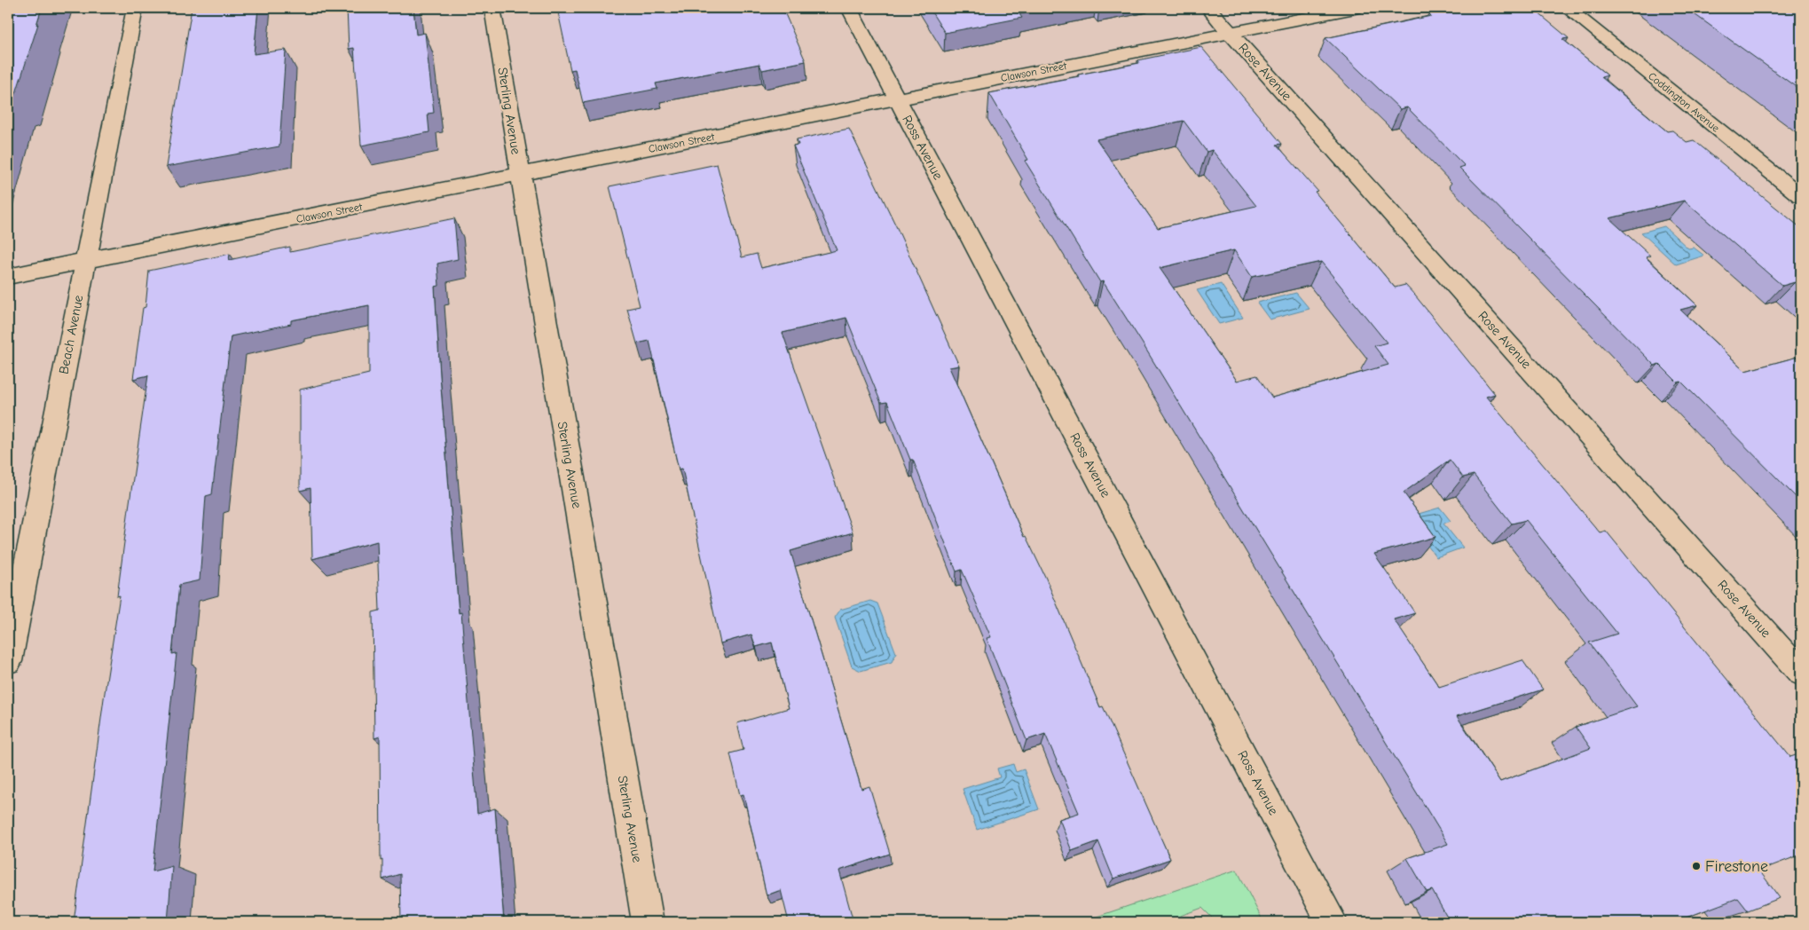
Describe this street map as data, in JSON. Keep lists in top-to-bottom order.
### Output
{
  "streets": {
    "street": [
      "Clawson Street",
      "Rose Avenue",
      "Coddington Avenue",
      "Sterling Avenue",
      "Ross Avenue",
      "Beach Avenue"
    ]
  },
  "crossings": [
    ["Clawson Street", "Rose Avenue"],
    ["Clawson Street", "Sterling Avenue"],
    ["Clawson Street", "Ross Avenue"],
    ["Clawson Street", "Beach Avenue"]
  ],
  "places": ["Firestone"]
}
